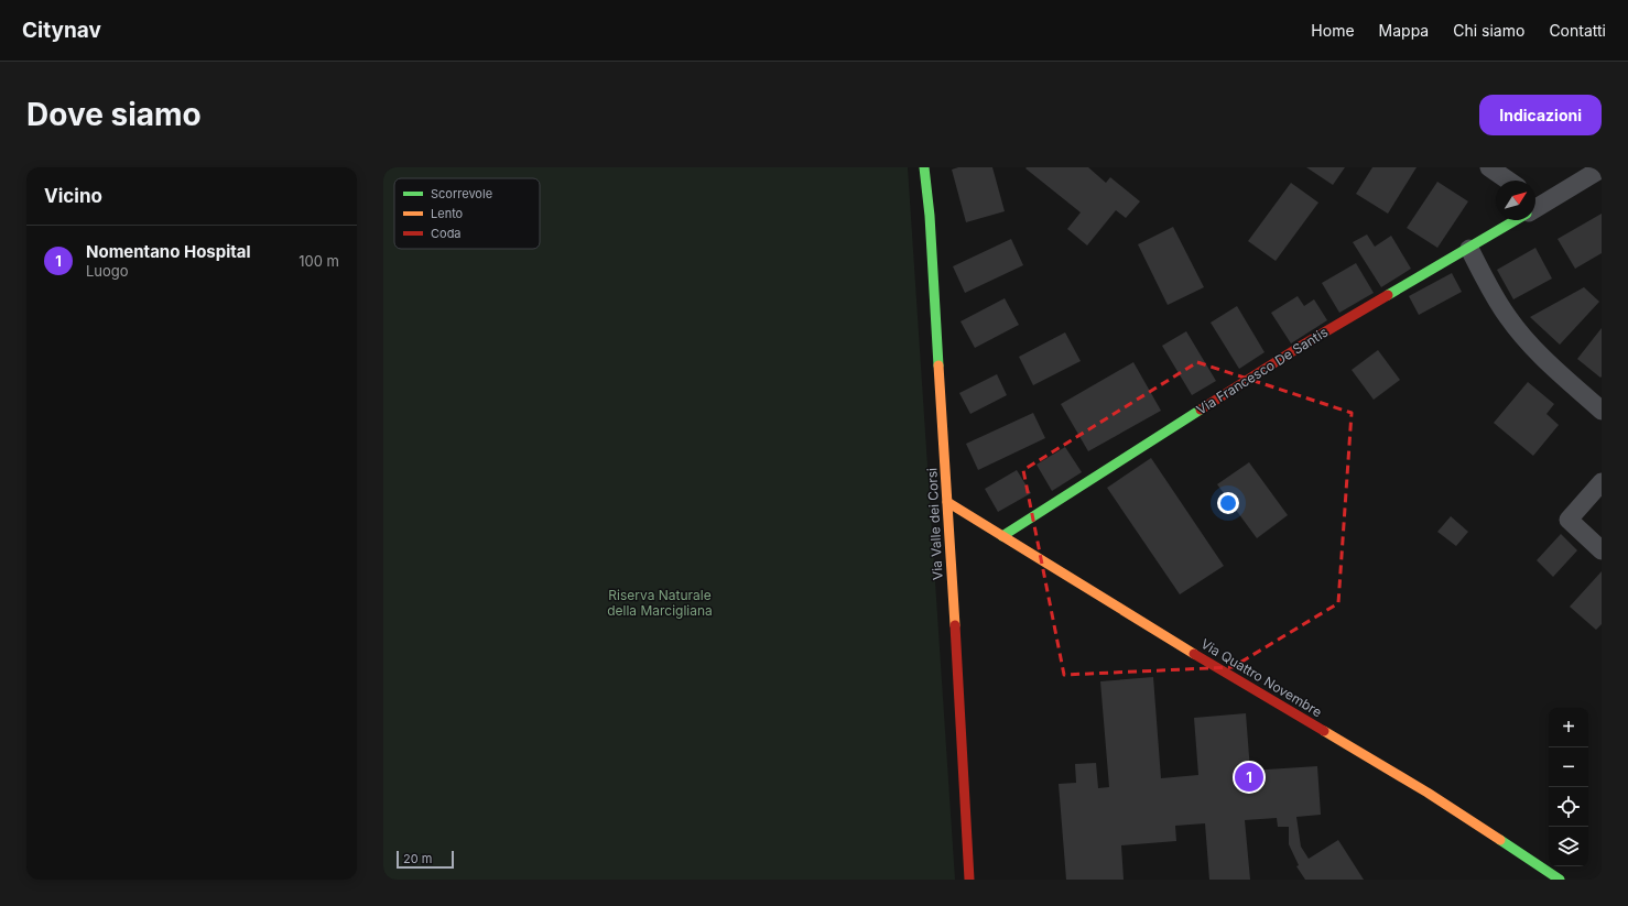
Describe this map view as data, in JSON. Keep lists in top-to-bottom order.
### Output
{
  "streets": {
    "street": ["Via Francesco De Santis", "Via Valle dei Corsi", "Via Quattro Novembre"]
  },
  "crossings": [
    ["Via Francesco De Santis", "Via Quattro Novembre"],
    ["Via Valle dei Corsi", "Via Quattro Novembre"]
  ],
  "parks": ["Riserva Naturale della Marcigliana"],
  "legend": ["Scorrevole", "Lento", "Coda"],
  "scale_bar": "20 m",
  "north": "top right",
  "page": {
    "header": "Citynav",
    "nav": [
      "Home",
      "Mappa",
      "Chi siamo",
      "Contatti"
    ],
    "buttons": "Indicazioni",
    "title": "Dove siamo",
    "heading": "Vicino",
    "list": [
      {
        "mark": "1",
        "name": "Nomentano Hospital",
        "note": "Luogo",
        "value": "100 m"
      }
    ],
    "map_buttons": ["+", "−"],
    "pins": "1",
    "scale": "20 m"
  }
}
